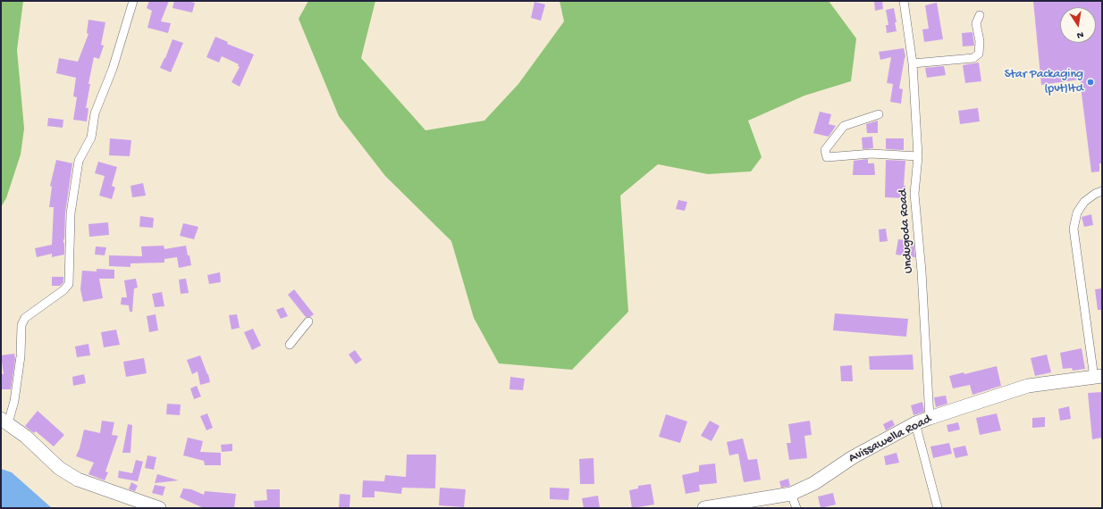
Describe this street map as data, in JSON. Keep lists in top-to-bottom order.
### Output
{
  "streets": {
    "main road": ["Avissawella Road"],
    "street": ["Undugoda Road"]
  },
  "crossings": [
    ["Undugoda Road", "Avissawella Road"]
  ],
  "places": ["Star Packaging (pvt)ltd"],
  "north": "bottom"
}
